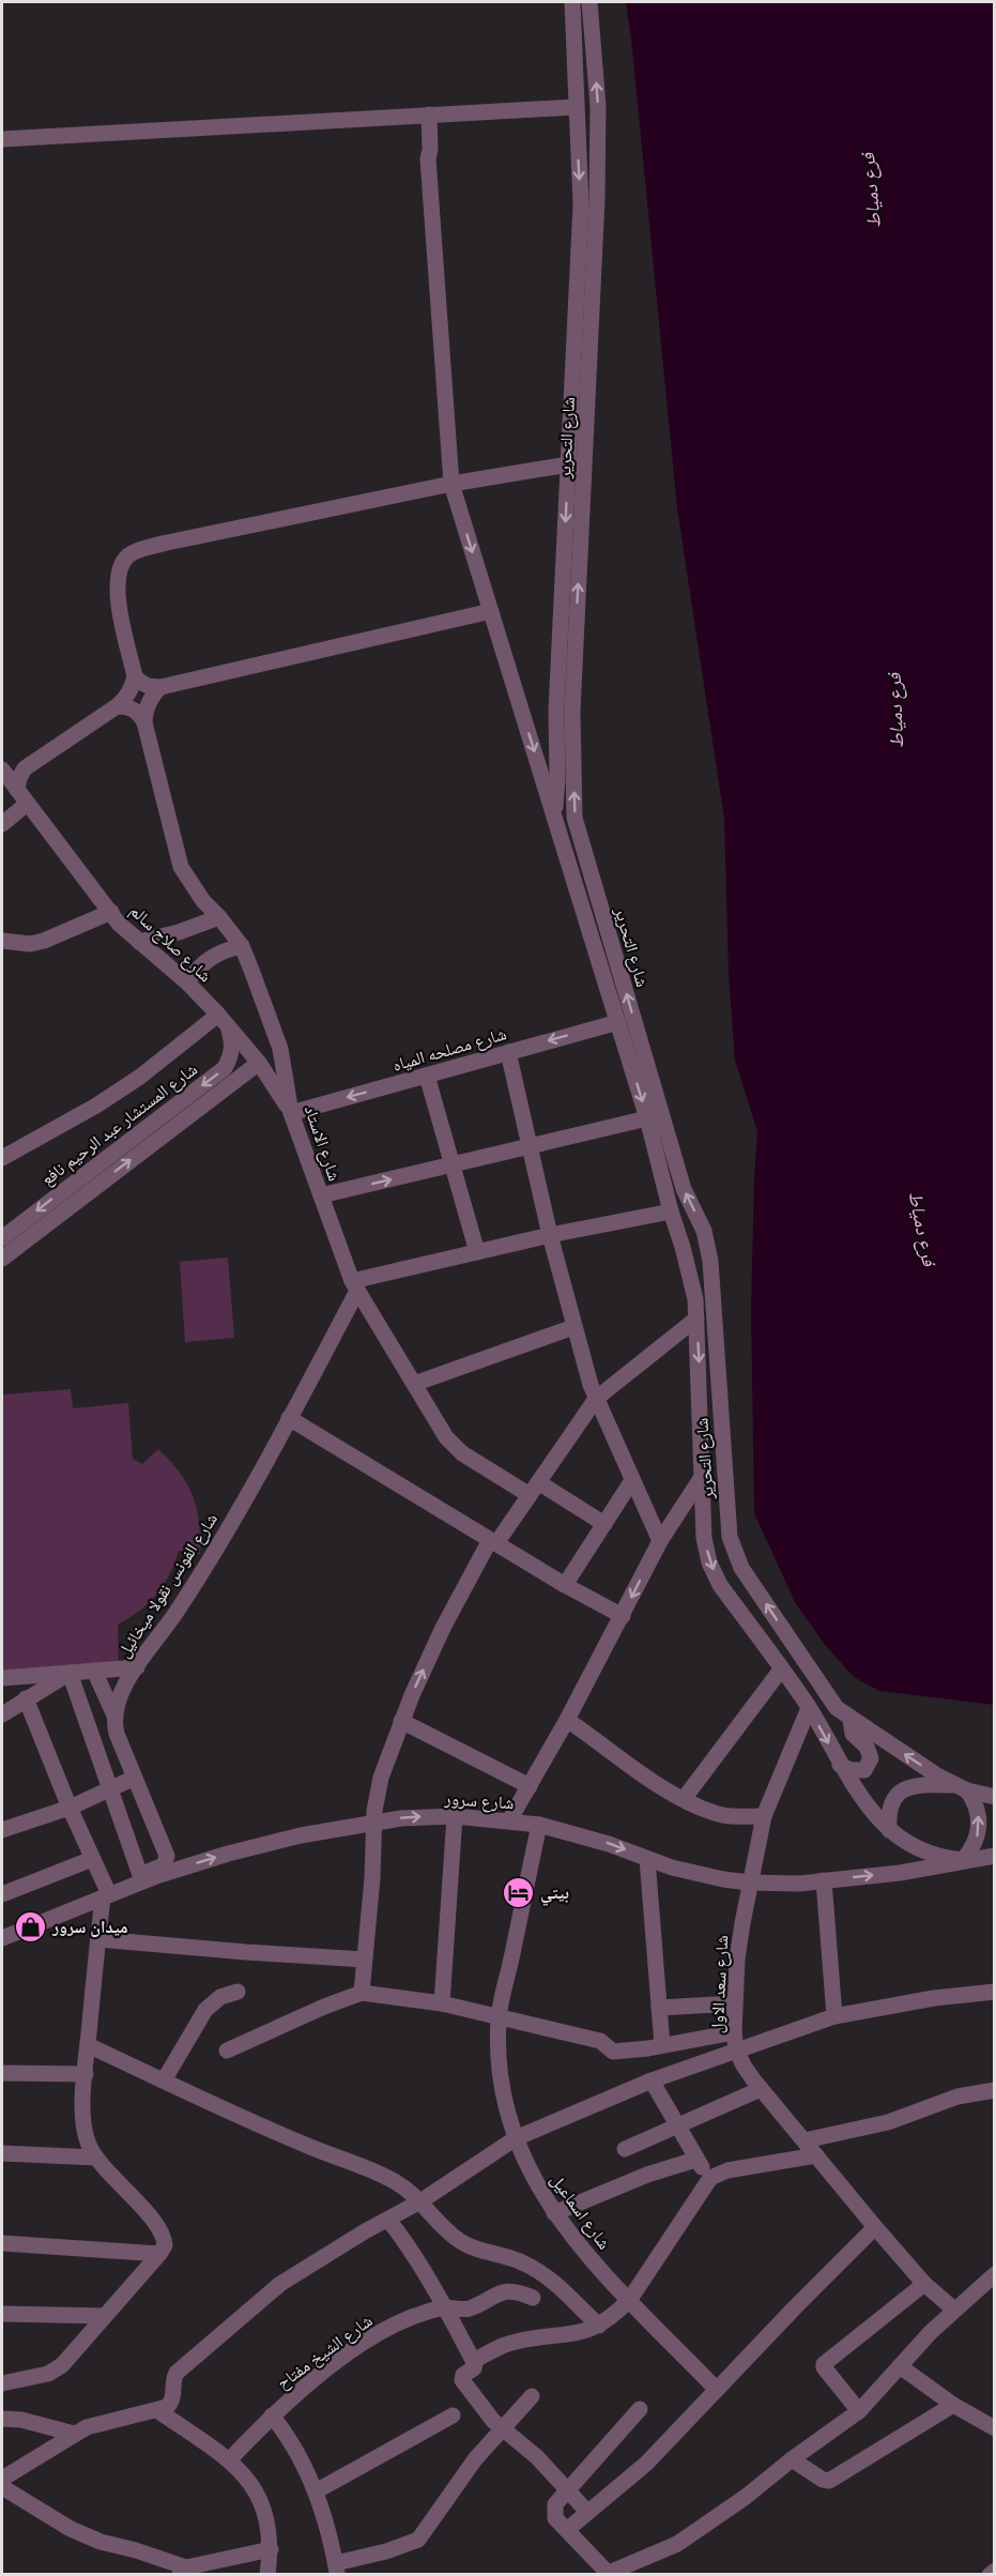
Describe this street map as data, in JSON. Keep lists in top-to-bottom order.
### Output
{
  "streets": {
    "street": [
      "شارع التحرير",
      "شارع صلاح سالم",
      "شارع مصلحه المياه",
      "شارع المستشار عبد الرحيم نافع",
      "شارع الاستاد",
      "شارع الفونس نقولا ميخائيل",
      "شارع سرور",
      "شارع سعد الاول",
      "شارع اسماعيل",
      "شارع الشيخ مفتاح"
    ]
  },
  "crossings": [
    ["شارع التحرير", "شارع مصلحه المياه"],
    ["شارع التحرير", "شارع سرور"],
    ["شارع التحرير", "شارع سعد الاول"],
    ["شارع صلاح سالم", "شارع مصلحه المياه"],
    ["شارع صلاح سالم", "شارع المستشار عبد الرحيم نافع"],
    ["شارع صلاح سالم", "شارع الاستاد"],
    ["شارع مصلحه المياه", "شارع الاستاد"],
    ["شارع الاستاد", "شارع الفونس نقولا ميخائيل"],
    ["شارع سرور", "شارع سعد الاول"],
    ["شارع سرور", "شارع اسماعيل"]
  ],
  "water": ["فرع دمياط"],
  "places": {
    "hotel": ["بيتي"],
    "shop": ["ميدان سرور"]
  }
}
